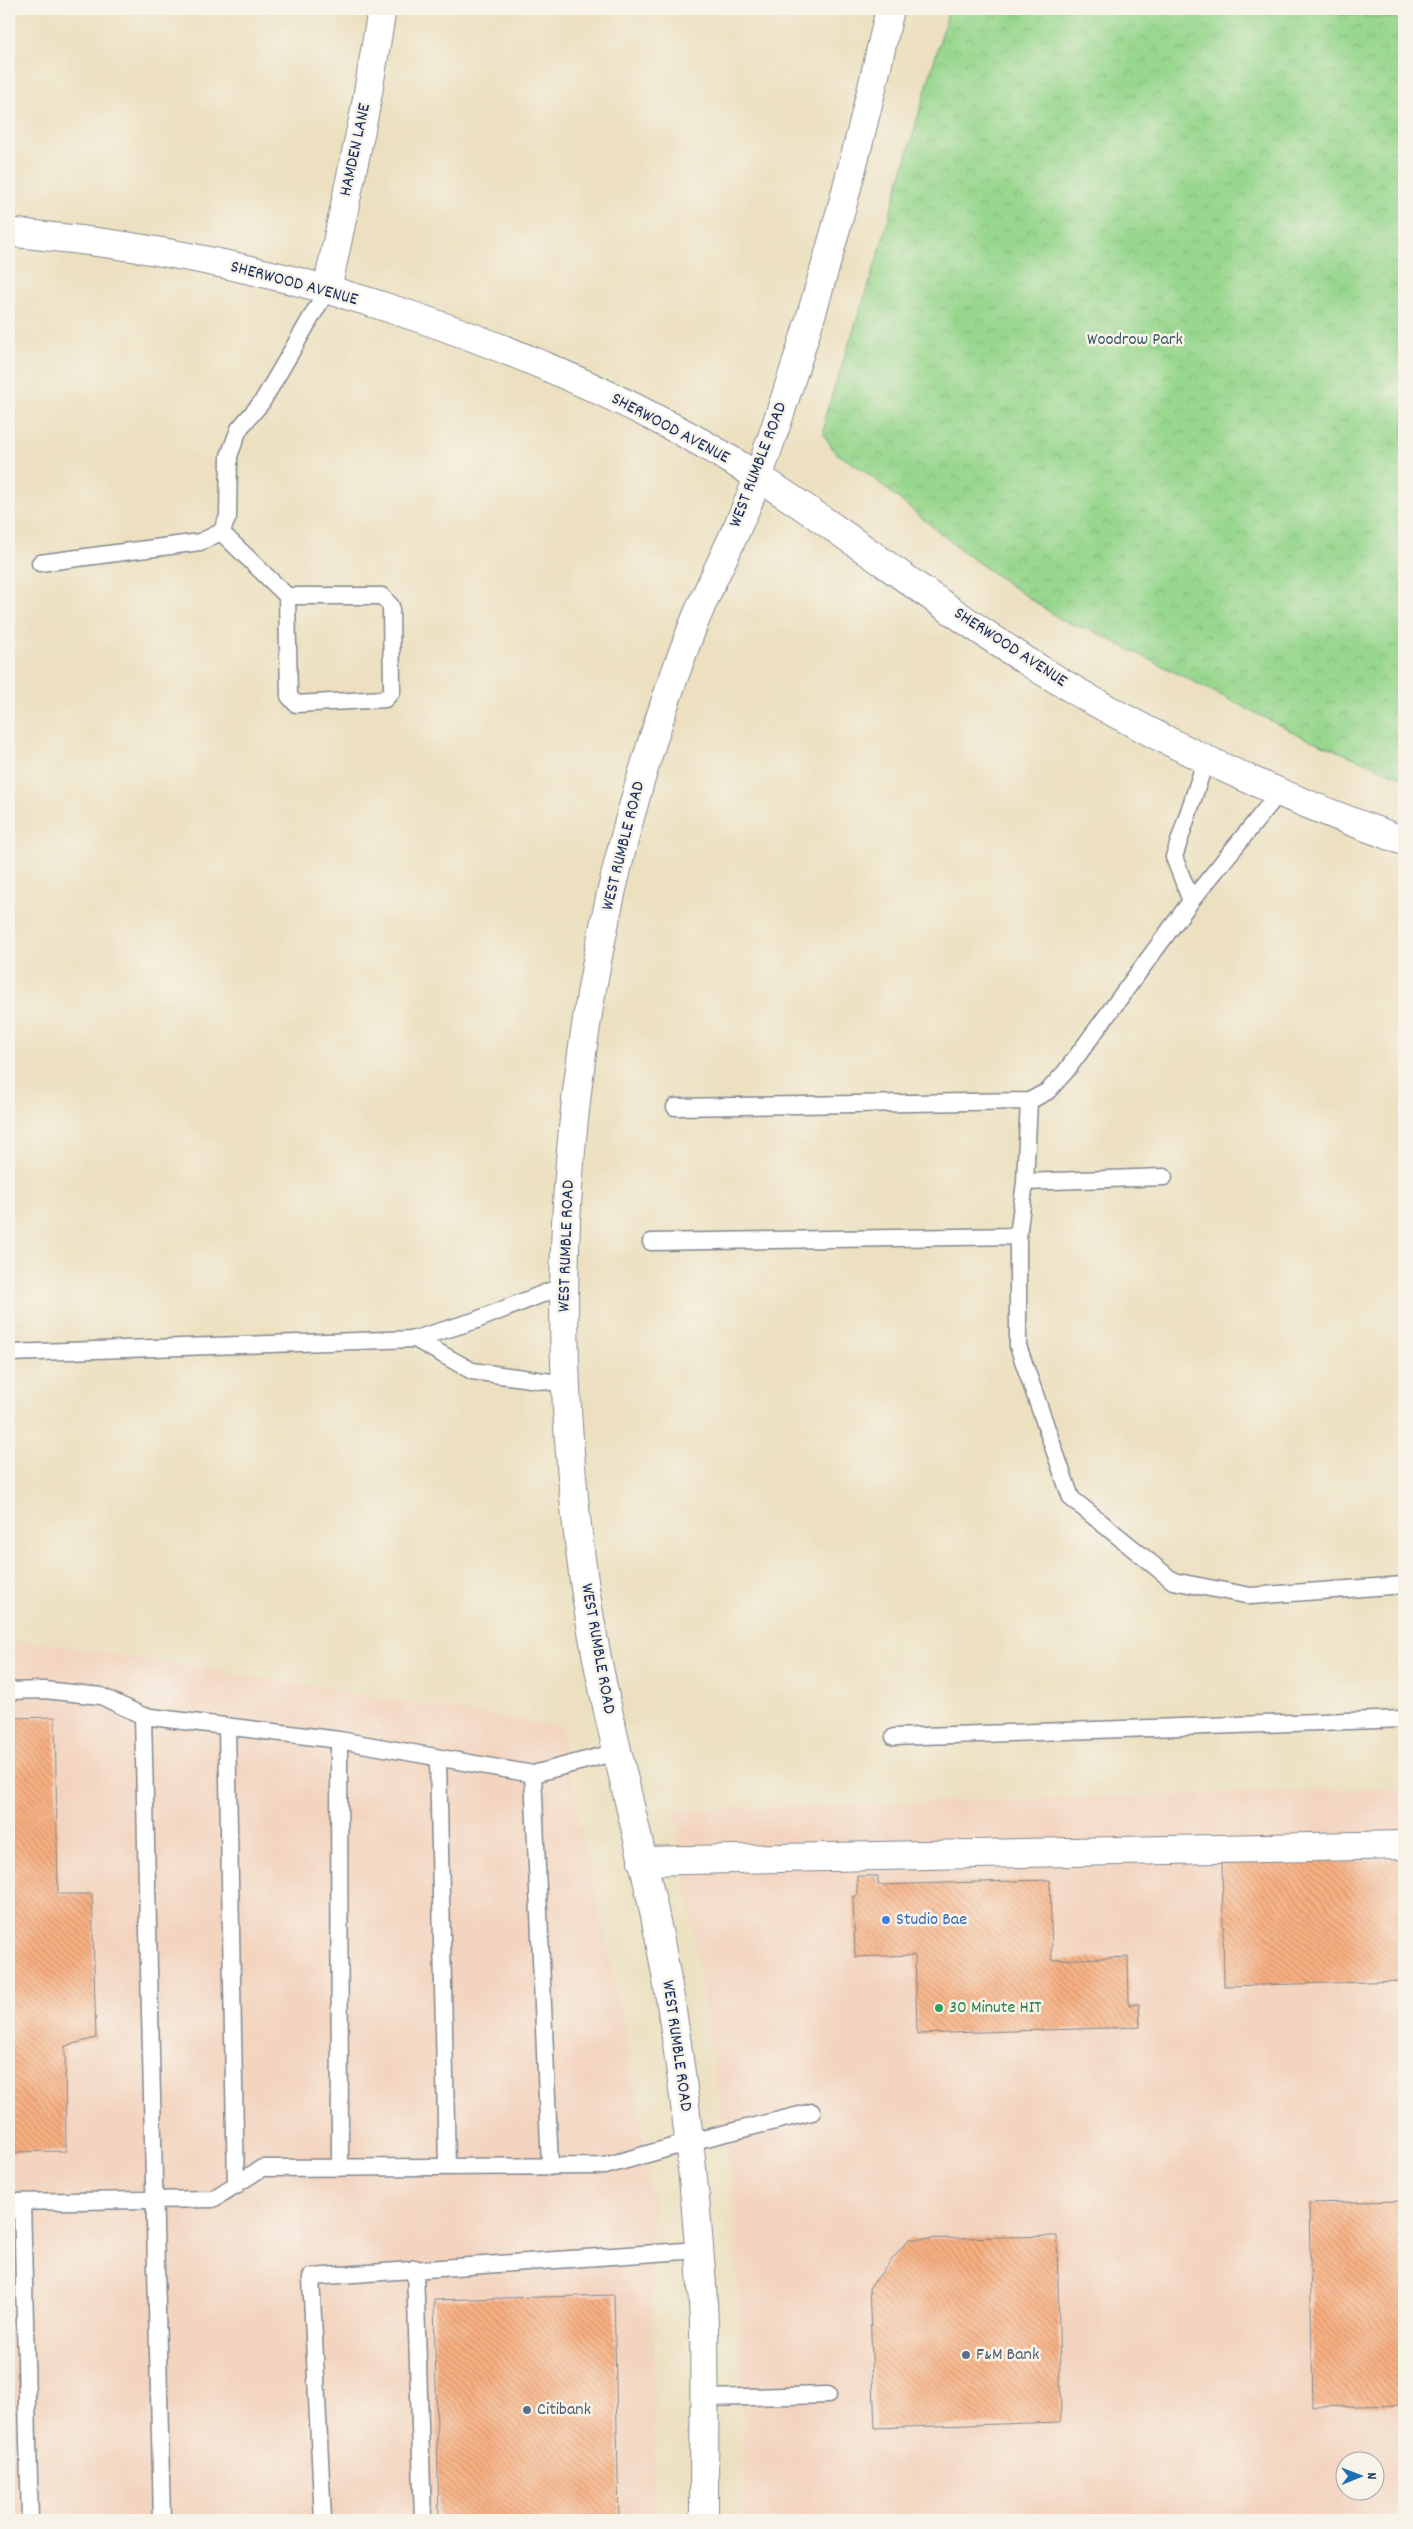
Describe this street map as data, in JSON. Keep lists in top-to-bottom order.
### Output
{
  "streets": {
    "street": ["HAMDEN LANE", "SHERWOOD AVENUE", "WEST RUMBLE ROAD"]
  },
  "crossings": [
    ["HAMDEN LANE", "SHERWOOD AVENUE"],
    ["SHERWOOD AVENUE", "WEST RUMBLE ROAD"]
  ],
  "parks": ["Woodrow Park"],
  "places": [
    "Studio Bae",
    "30 Minute HIT",
    "F&M Bank",
    "Citibank"
  ],
  "north": "right"
}
